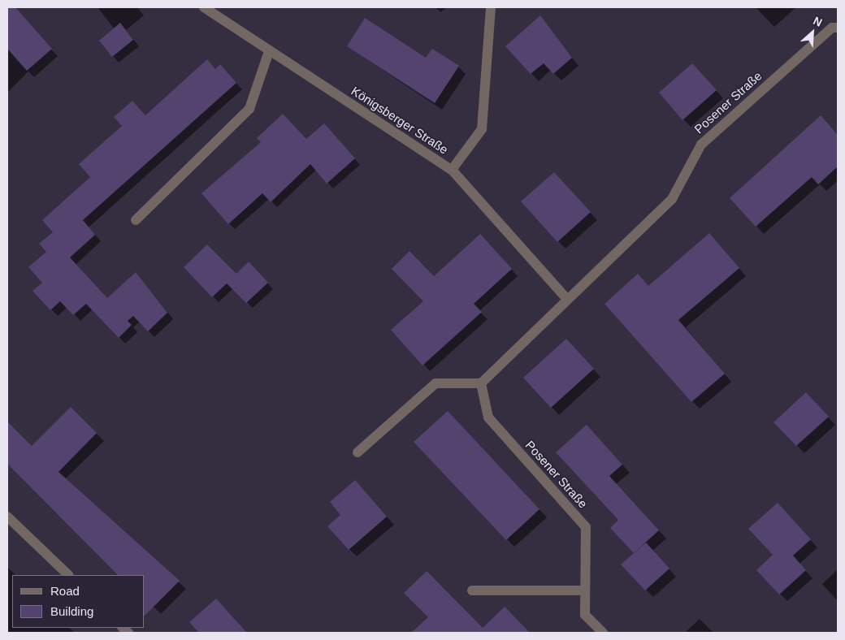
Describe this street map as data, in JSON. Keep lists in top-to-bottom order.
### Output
{
  "streets": {
    "street": ["Posener Straße", "Königsberger Straße"]
  },
  "legend": ["Road", "Building"],
  "north": "top right"
}
